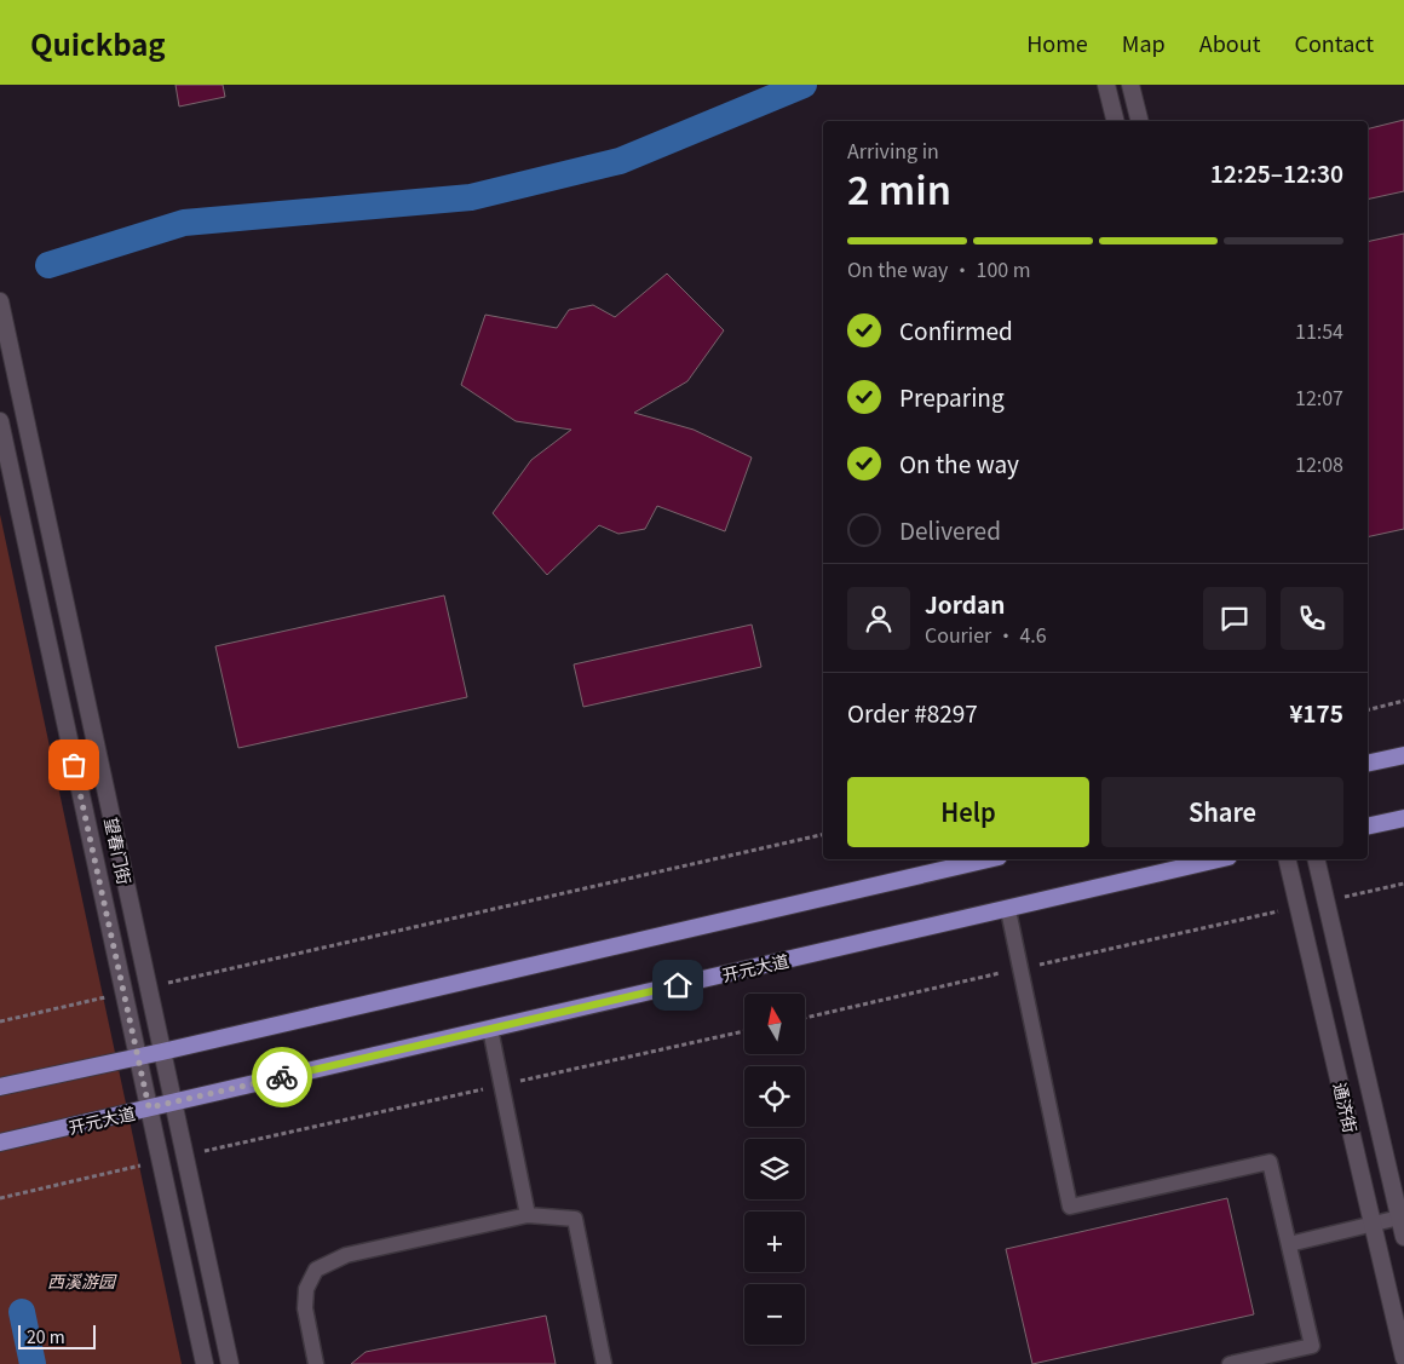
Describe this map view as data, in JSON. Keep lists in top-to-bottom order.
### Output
{
  "streets": {
    "main road": ["开元大道"],
    "street": ["望春门街", "通济街"]
  },
  "crossings": [
    ["望春门街", "开元大道"]
  ],
  "parks": ["西溪游园"],
  "scale_bar": "20 m",
  "north": "top",
  "page": {
    "header": "Quickbag",
    "nav": [
      "Home",
      "Map",
      "About",
      "Contact"
    ],
    "heading": ["2 min", "Arriving in", "12:25–12:30"],
    "panel": [
      "Jordan",
      "Courier · 4.6",
      "Order #8297",
      "¥175"
    ],
    "bar": "On the way · 100 m",
    "list": [
      ["Confirmed", "11:54"],
      ["Preparing", "12:07"],
      ["On the way", "12:08"],
      "Delivered"
    ],
    "buttons": ["Help", "Share"],
    "map_buttons": ["+", "−"],
    "scale": "20 m"
  }
}
